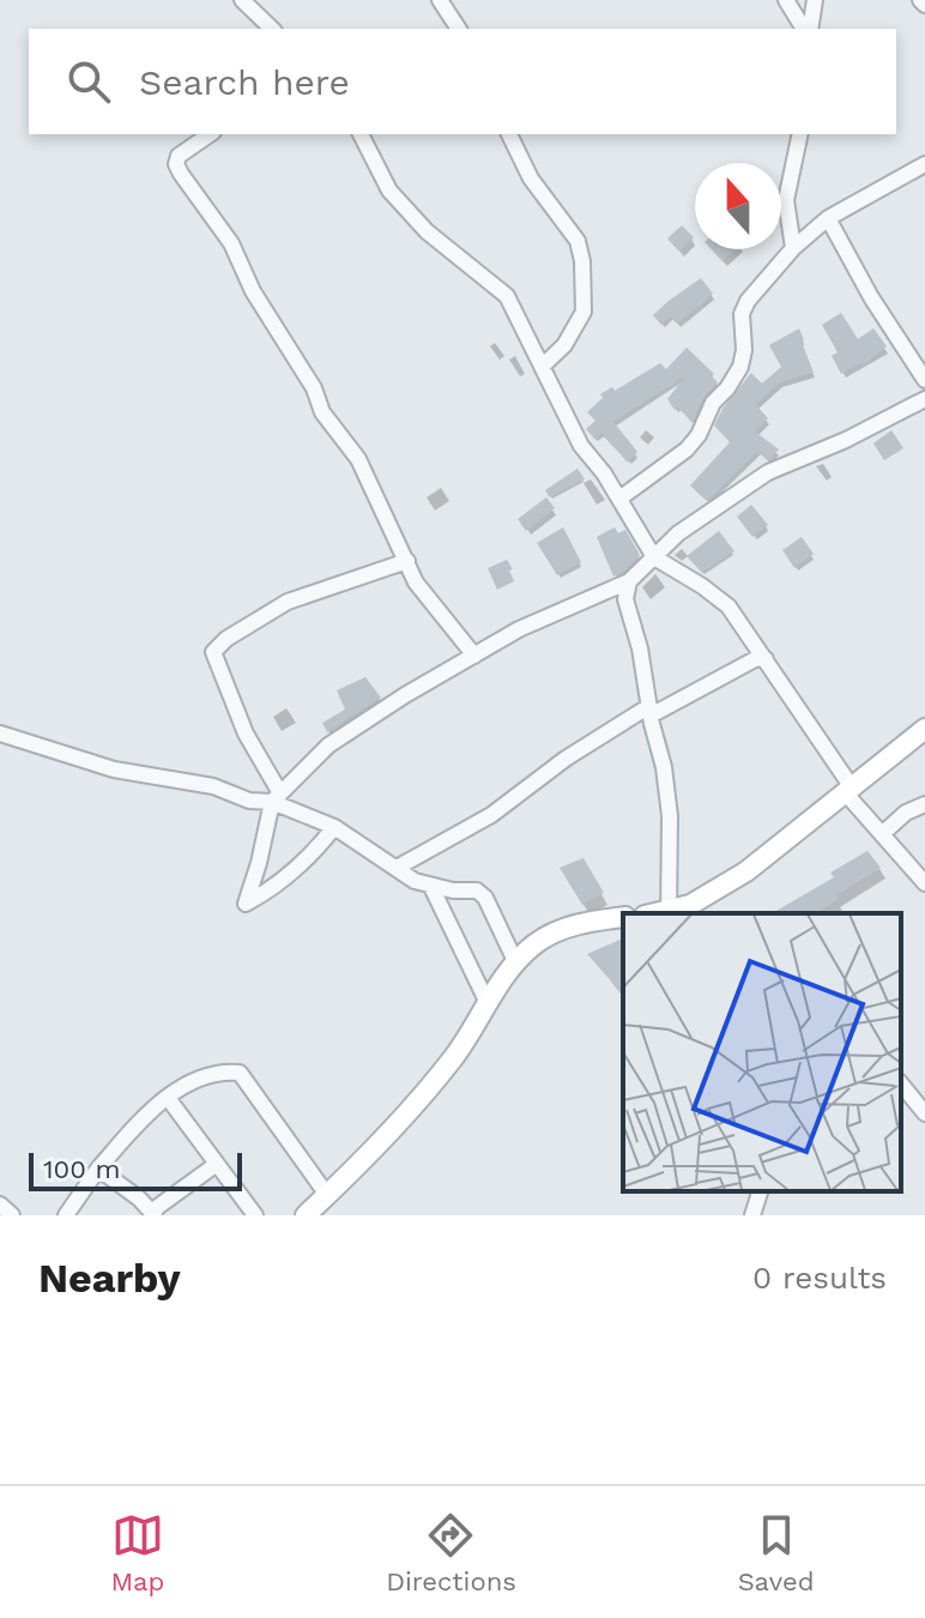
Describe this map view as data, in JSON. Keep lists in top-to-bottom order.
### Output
{
  "scale_bar": "100 m",
  "north": "top",
  "page": {
    "search": "Search here",
    "scale": "100 m",
    "heading": ["Nearby", "0 results"],
    "nav": ["Map", "Directions", "Saved"]
  }
}
